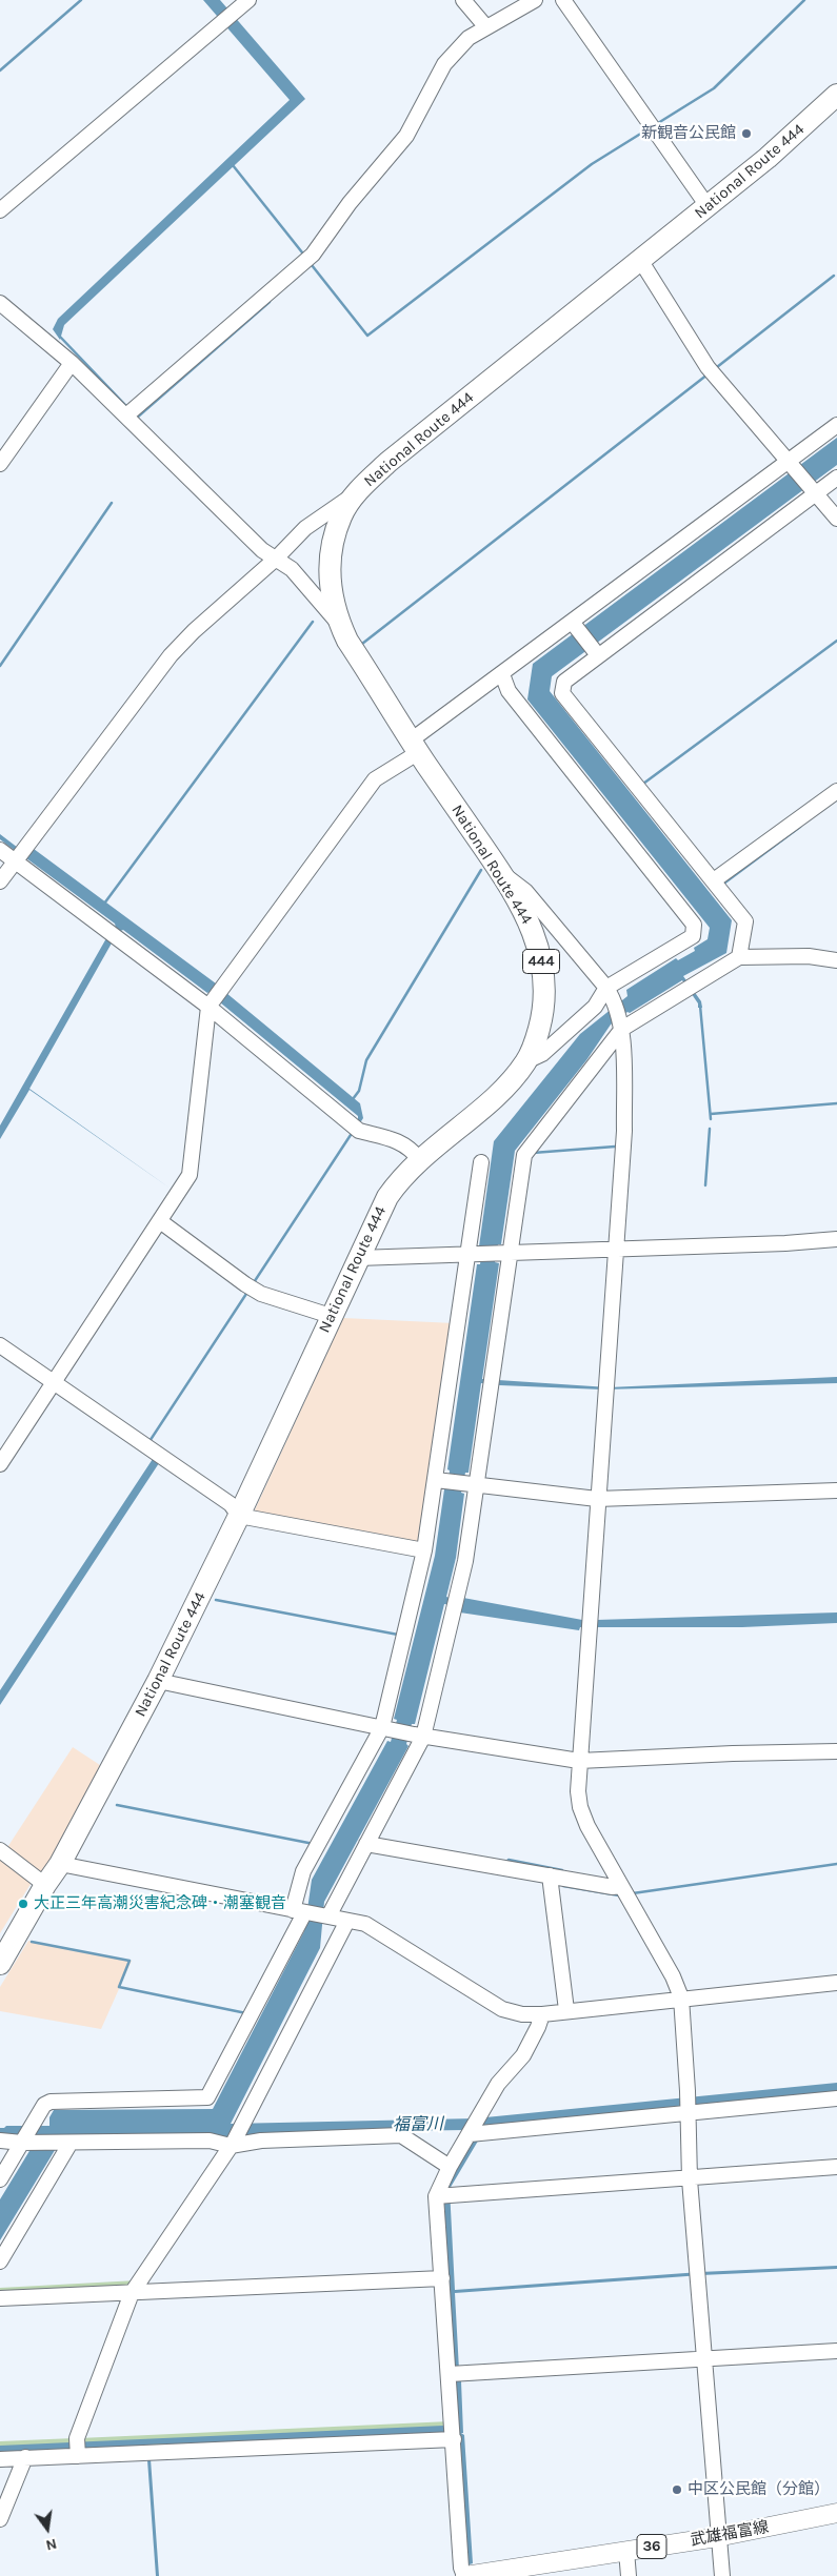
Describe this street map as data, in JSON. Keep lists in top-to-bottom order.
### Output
{
  "streets": {
    "highway": ["National Route 444", "444"],
    "main road": ["武雄福富線", "36"]
  },
  "water": ["福富川"],
  "places": ["新観音公民館", "大正三年高潮災害紀念碑・潮塞観音", "中区公民館（分館）"],
  "north": "bottom"
}
